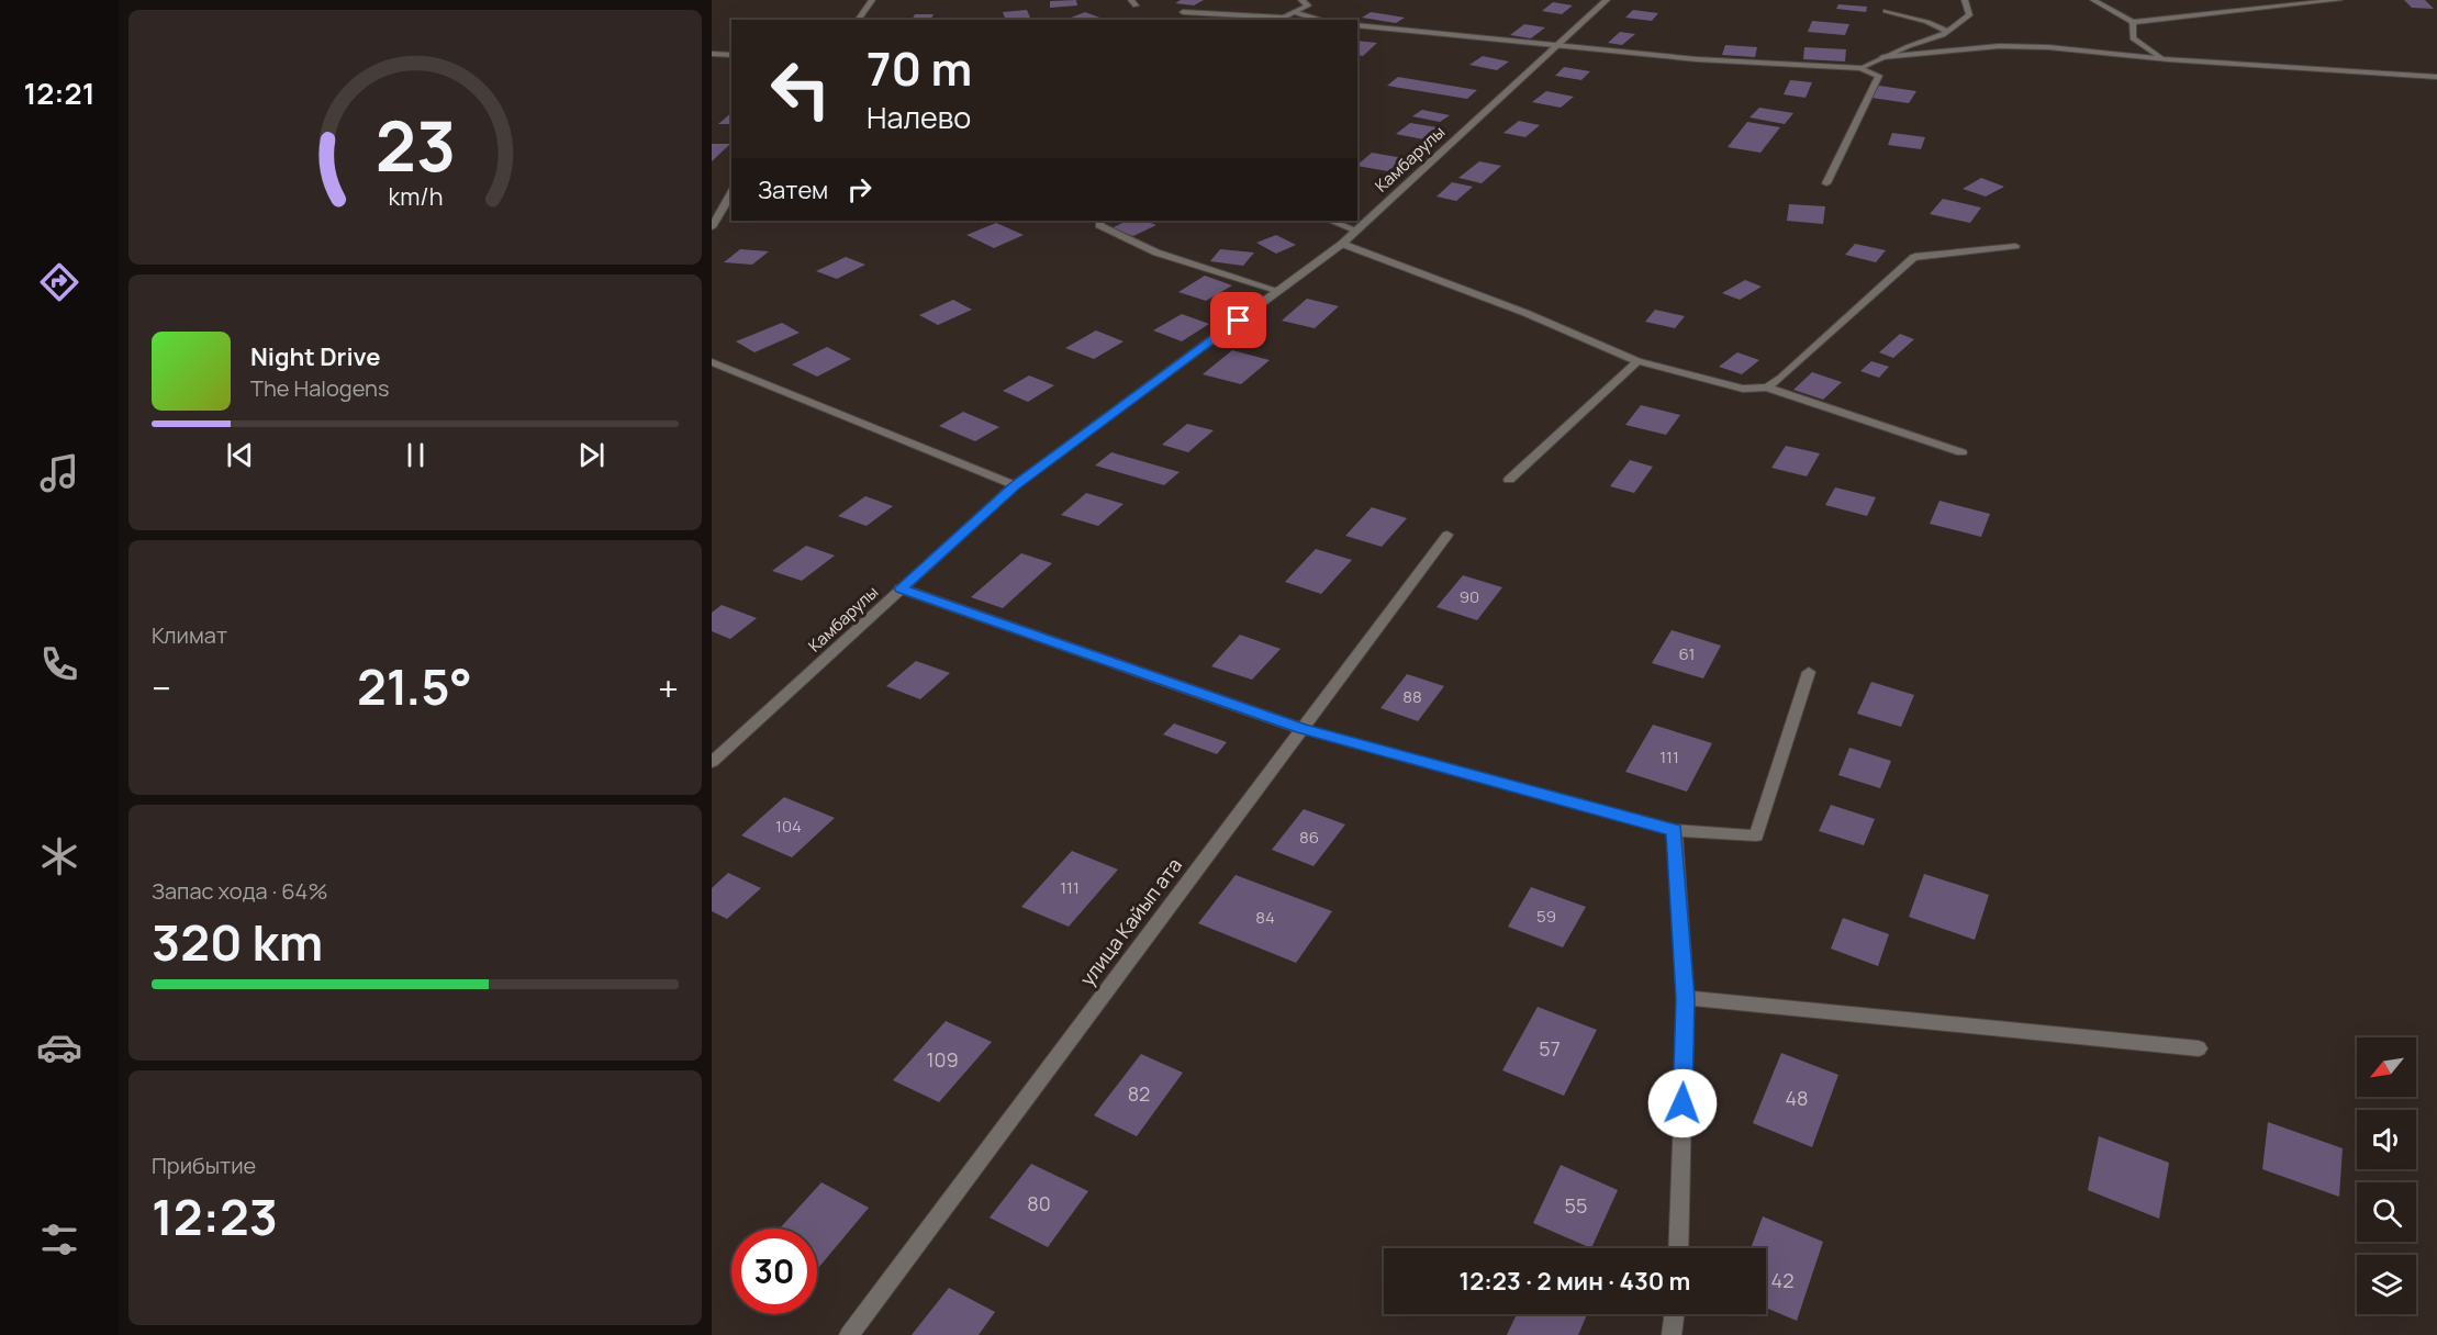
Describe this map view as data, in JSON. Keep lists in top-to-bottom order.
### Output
{
  "streets": {
    "street": ["Камбарулы", "улица Кайып ата"]
  },
  "house_numbers": [
    "90",
    "61",
    "88",
    "111",
    "104",
    "86",
    "111",
    "59",
    "84",
    "57",
    "109",
    "82",
    "48",
    "80",
    "55",
    "42"
  ],
  "north": "bottom left",
  "page": {
    "tabs": "12:21",
    "turn": ["70 m", "Налево"],
    "then": "Затем",
    "song": ["Night Drive", "The Halogens"],
    "tile": [
      "Климат",
      ["Запас хода · 64%", "320 km"],
      ["Прибытие", "12:23"]
    ],
    "heat": ["−", "21.5°", "+"],
    "limit": "30",
    "trip": "12:23 · 2 мин · 430 m",
    "gauge": ["23", "km/h"]
  }
}
